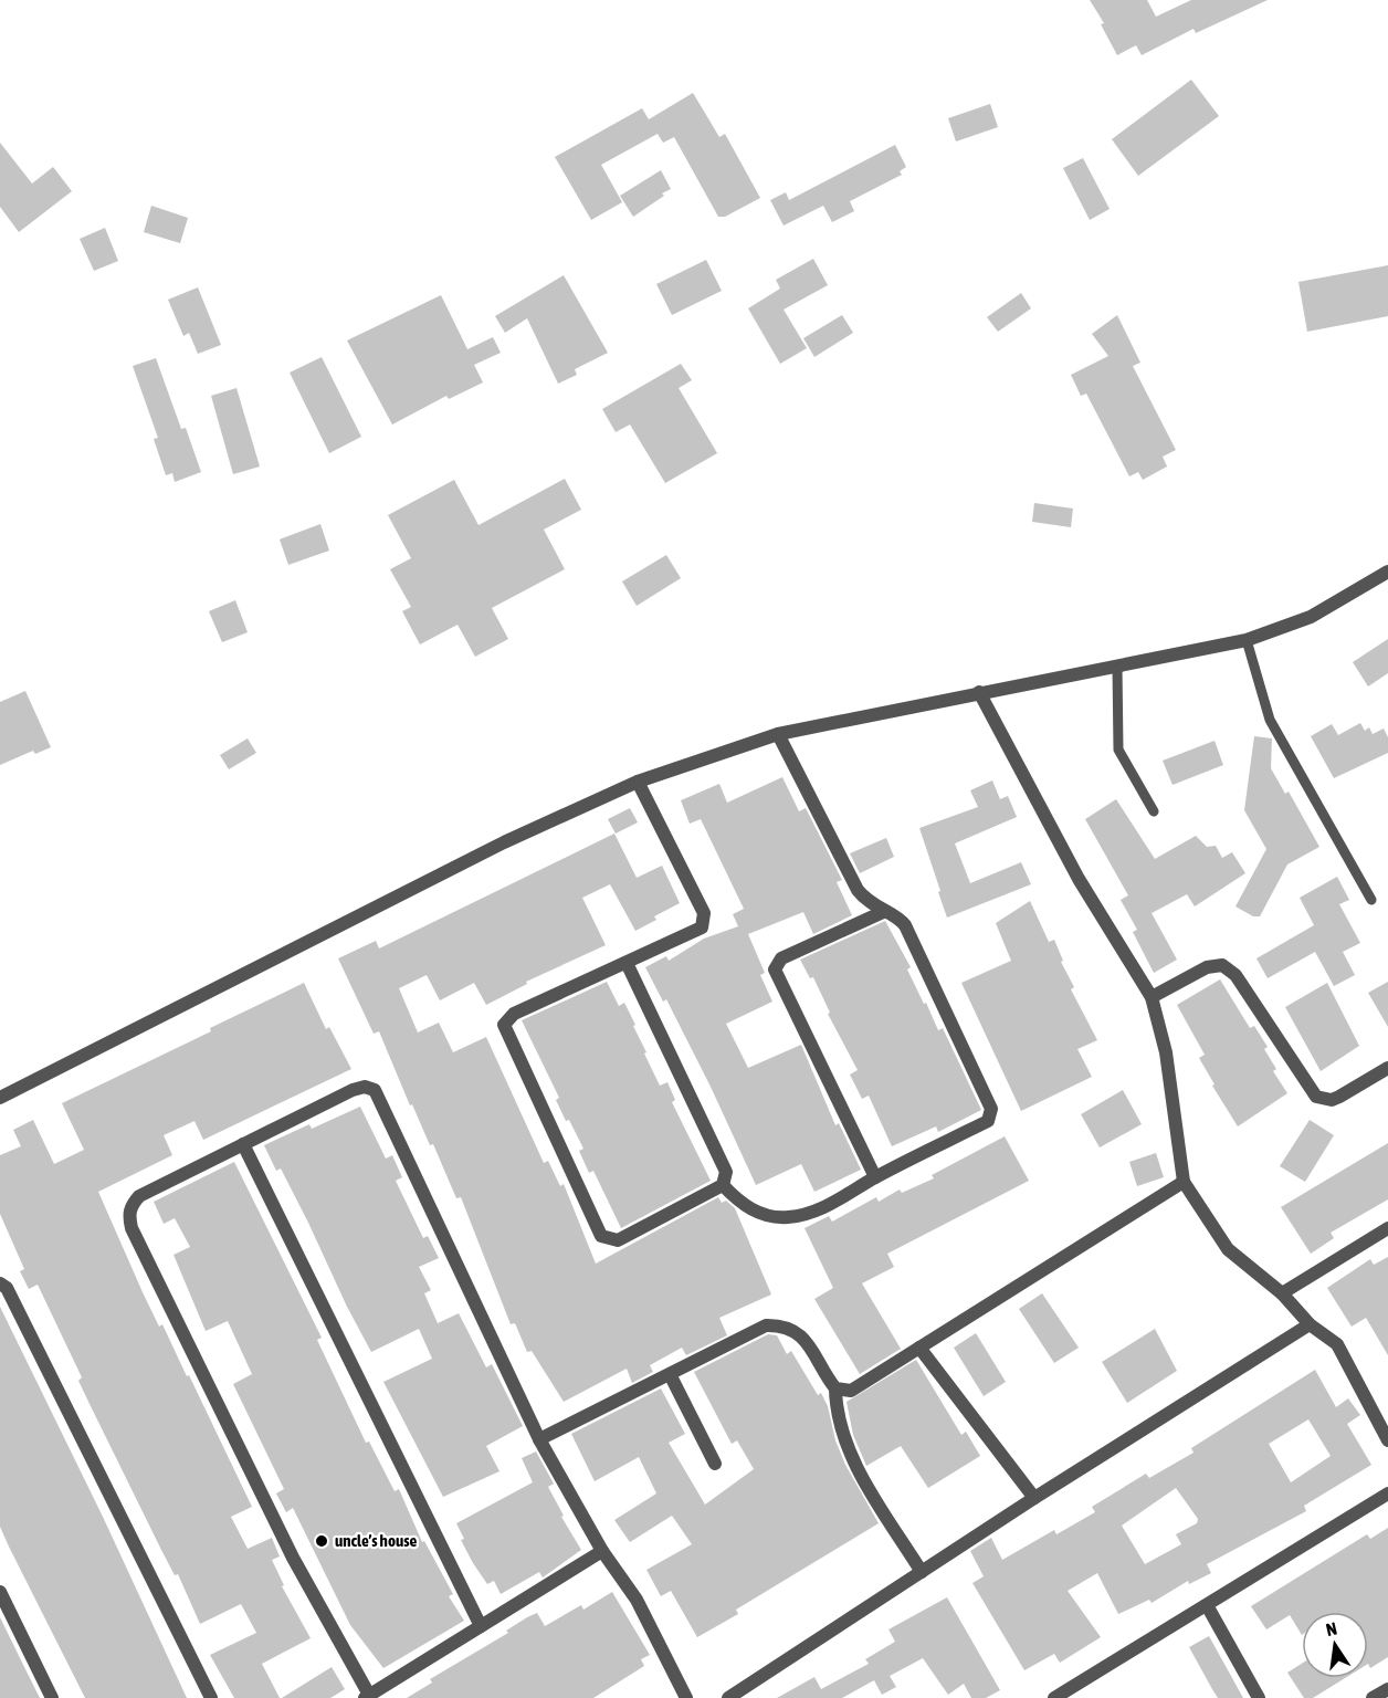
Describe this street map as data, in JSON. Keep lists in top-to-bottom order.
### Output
{
  "places": ["uncle’s house"],
  "north": "top"
}
